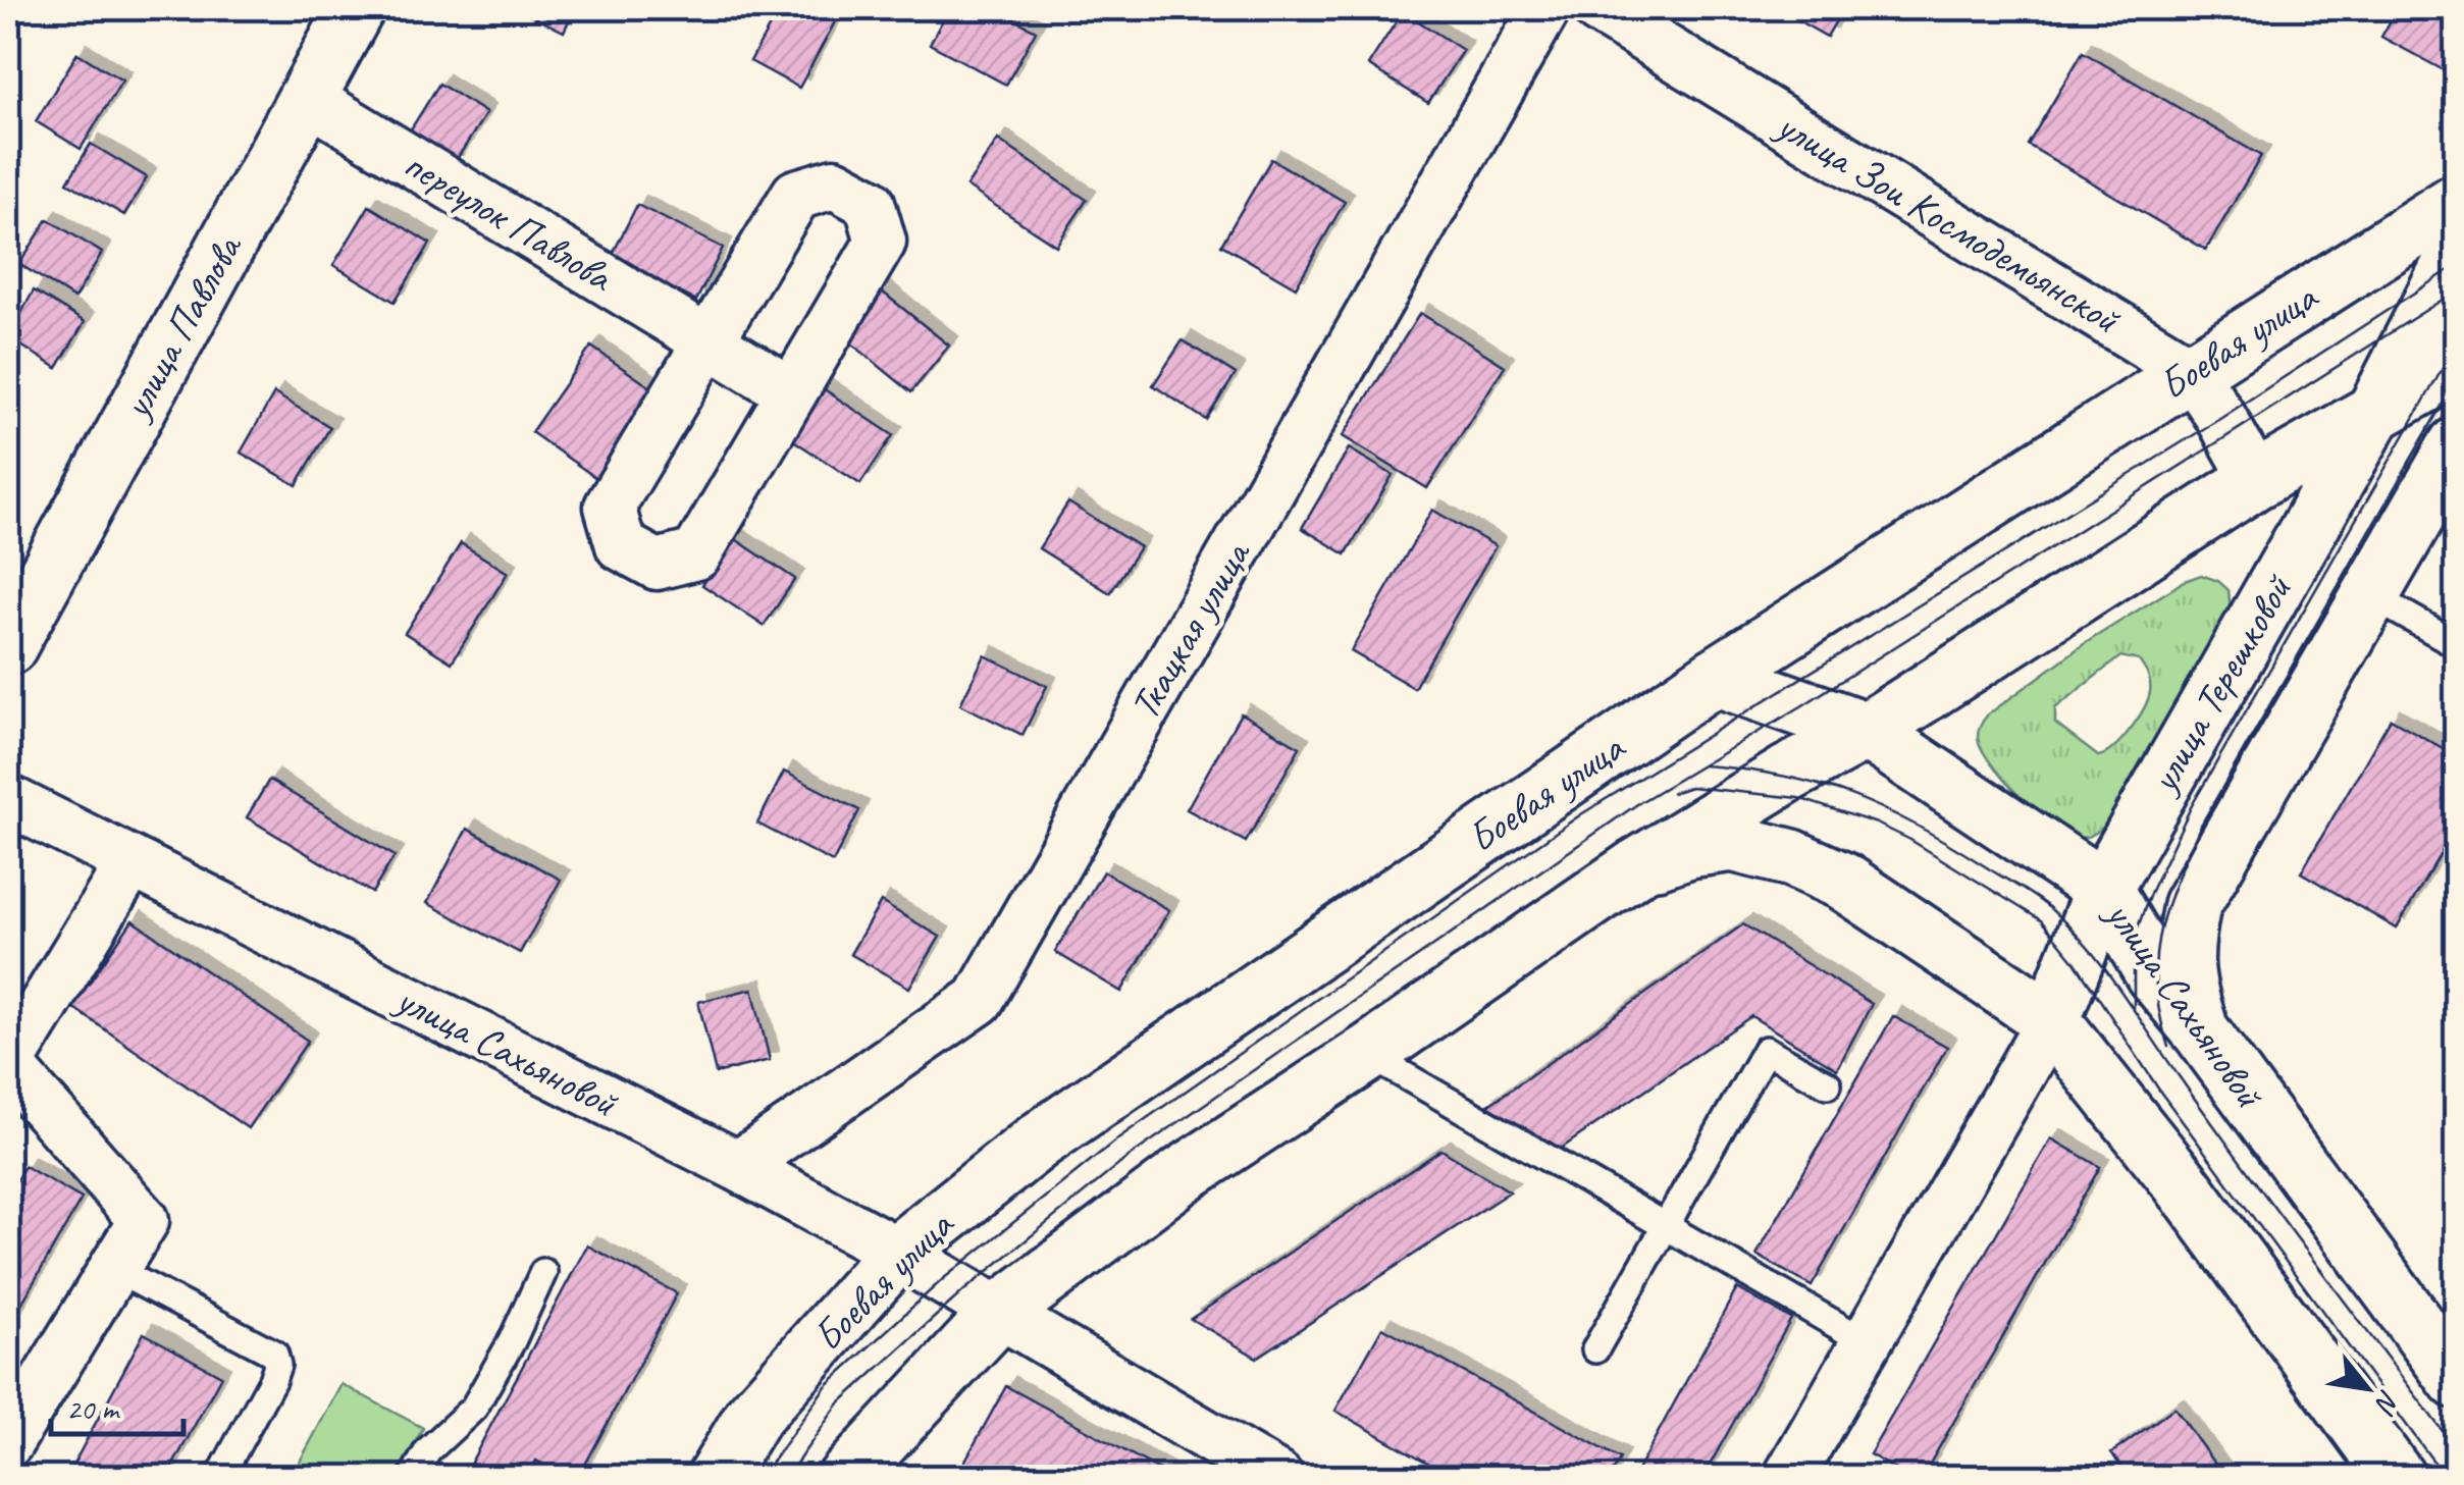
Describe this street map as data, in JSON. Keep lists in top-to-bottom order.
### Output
{
  "streets": {
    "main road": [
      "улица Павлова",
      "Боевая улица",
      "улица Терешковой",
      "улица Сахьяновой"
    ],
    "street": ["переулок Павлова", "улица Зои Космодемьянской", "Ткацкая улица"]
  },
  "crossings": [
    ["переулок Павлова", "улица Павлова"],
    ["улица Зои Космодемьянской", "Боевая улица"],
    ["Боевая улица", "улица Сахьяновой"],
    ["Ткацкая улица", "улица Сахьяновой"],
    ["улица Терешковой", "улица Сахьяновой"]
  ],
  "scale_bar": "20 m",
  "north": "bottom right"
}
